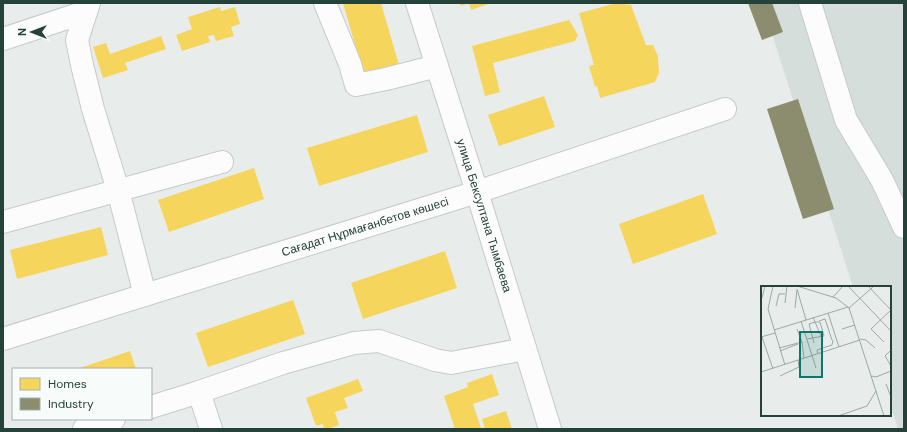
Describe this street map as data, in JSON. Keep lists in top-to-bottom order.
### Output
{
  "streets": {
    "street": ["улица Бексултана Тымбаева", "Сағадат Нұрмағанбетов көшесі"]
  },
  "crossings": [
    ["улица Бексултана Тымбаева", "Сағадат Нұрмағанбетов көшесі"]
  ],
  "legend": ["Homes", "Industry"],
  "north": "left"
}
